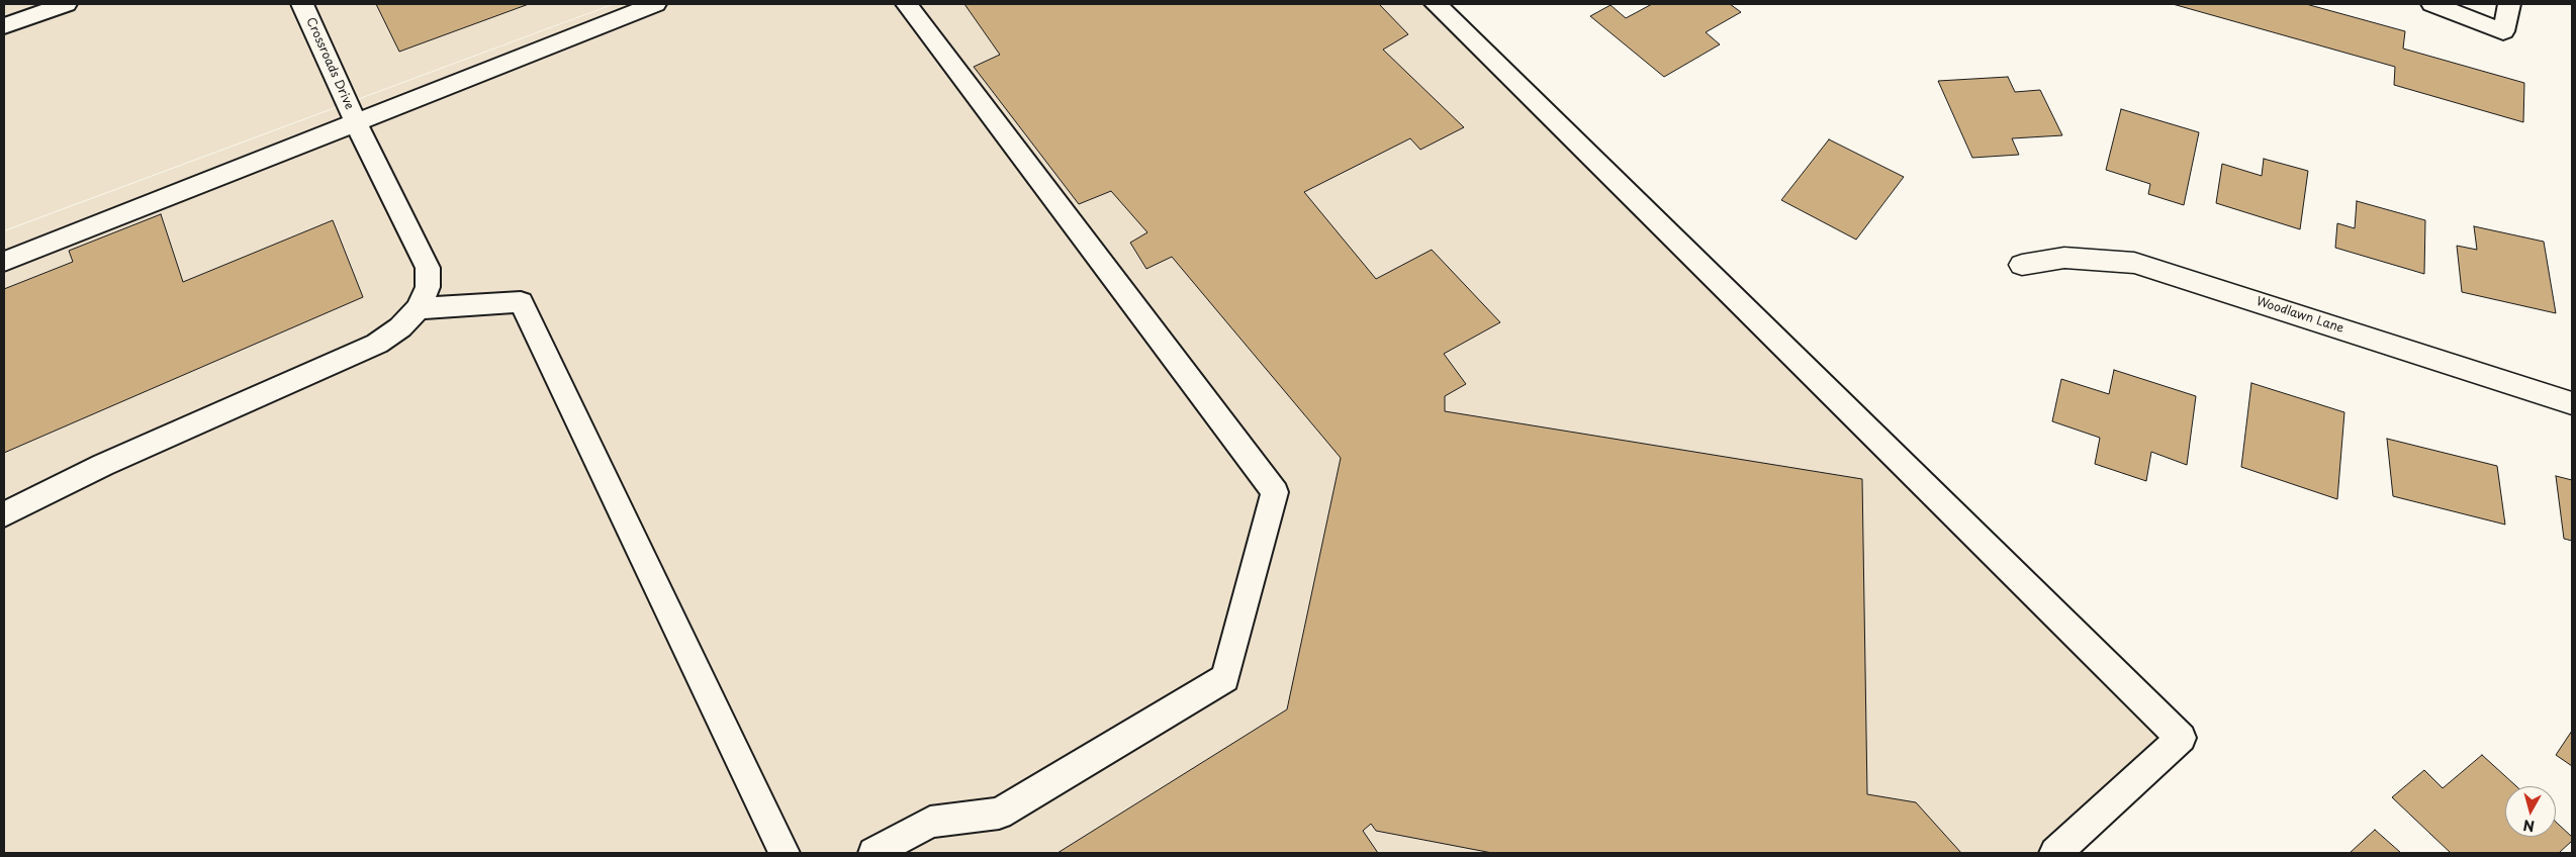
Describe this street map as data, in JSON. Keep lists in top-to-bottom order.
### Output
{
  "streets": {
    "street": ["Woodlawn Lane"],
    "lane": ["Crossroads Drive"]
  },
  "north": "bottom"
}
